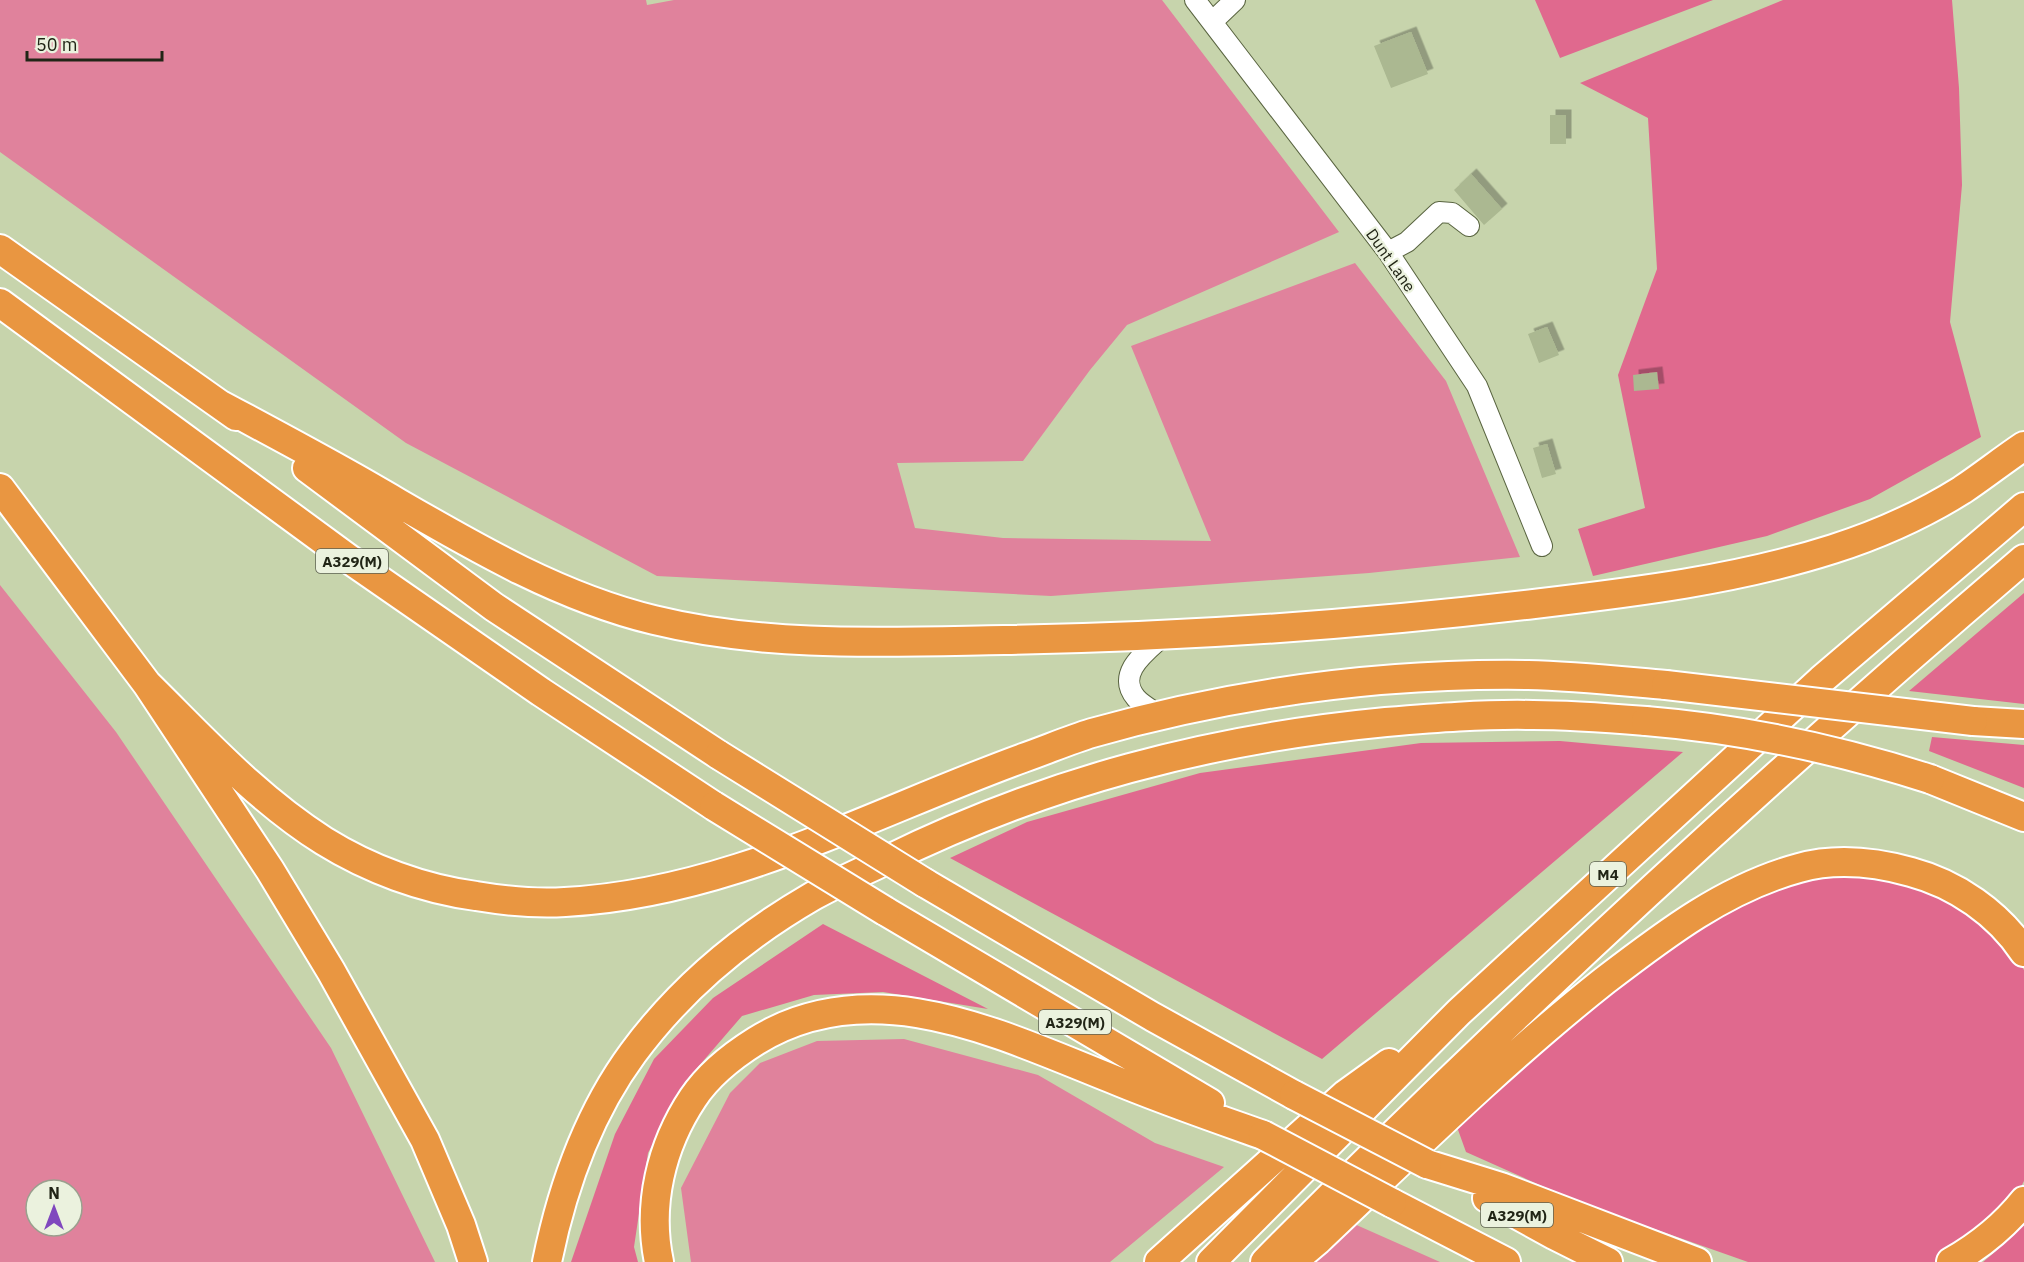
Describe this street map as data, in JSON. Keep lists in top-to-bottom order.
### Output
{
  "streets": {
    "highway": ["A329(M)", "M4"],
    "street": ["Dunt Lane"]
  },
  "scale_bar": "50 m",
  "north": "top"
}
